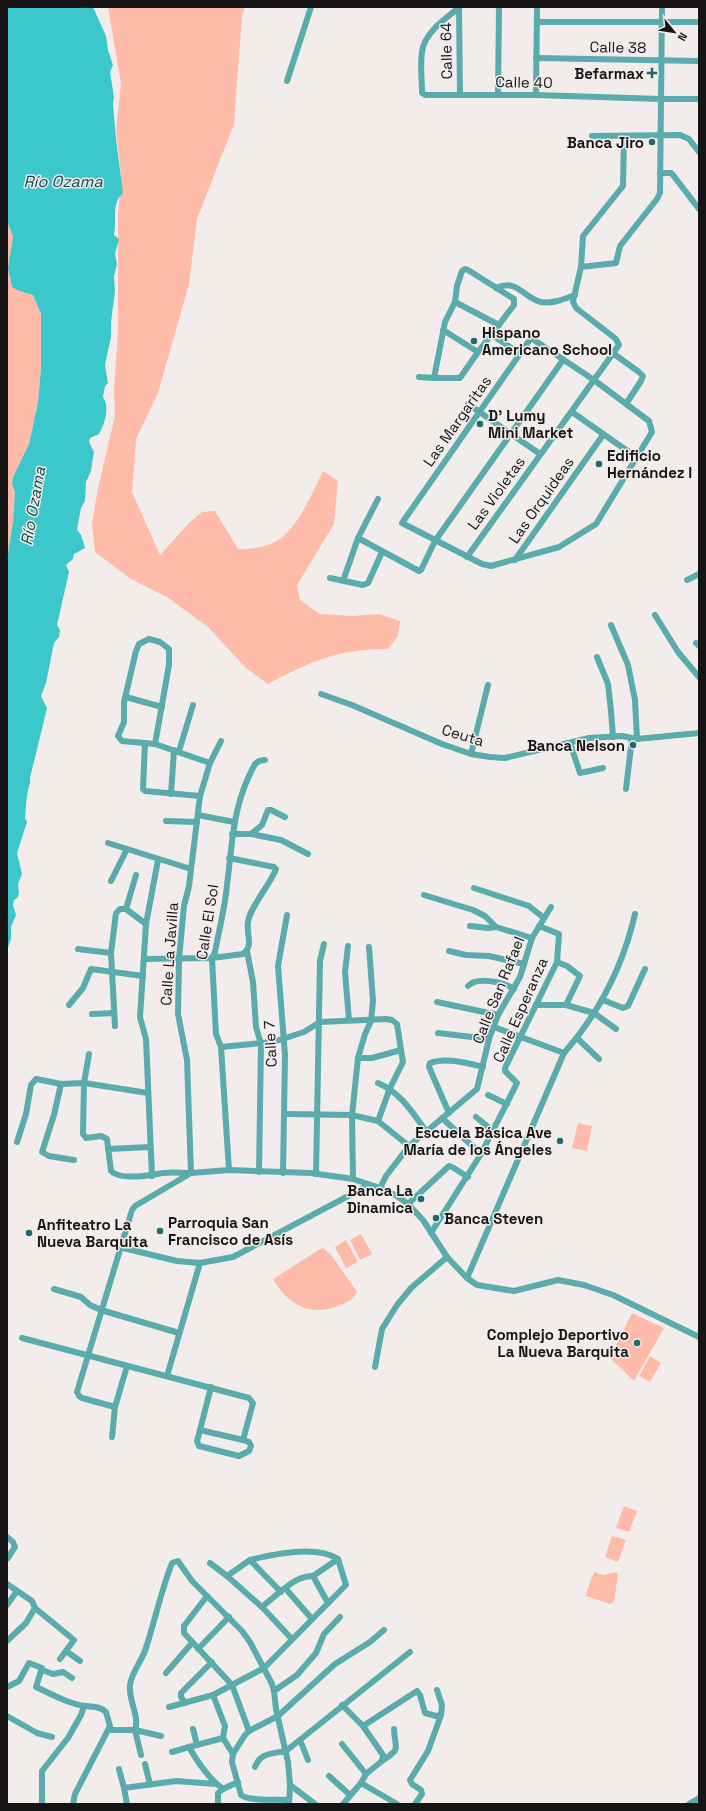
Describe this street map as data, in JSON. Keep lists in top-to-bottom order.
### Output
{
  "streets": {
    "street": [
      "Calle 38",
      "Calle 64",
      "Calle 40",
      "Las Margaritas",
      "Las Violetas",
      "Las Orquideas",
      "Ceuta",
      "Calle El Sol",
      "Calle La Javilla",
      "Calle San Rafael",
      "Calle Esperanza",
      "Calle 7"
    ]
  },
  "crossings": [
    ["Calle 64", "Calle 40"],
    ["Calle San Rafael", "Calle Esperanza"]
  ],
  "water": ["Río Ozama"],
  "places": {
    "health": ["Befarmax"],
    "other": [
      "Banca Jiro",
      "Hispano Americano School",
      "D' Lumy Mini Market",
      "Edificio Hernández I",
      "Banca Nelson",
      "Escuela Básica Ave María de los Ángeles",
      "Banca La Dinamica",
      "Banca Steven",
      "Parroquia San Francisco de Asís",
      "Anfiteatro La Nueva Barquita",
      "Complejo Deportivo La Nueva Barquita"
    ]
  },
  "north": "bottom right"
}
